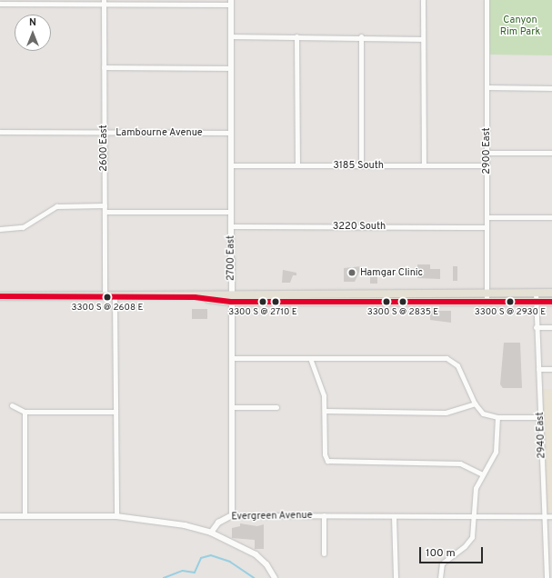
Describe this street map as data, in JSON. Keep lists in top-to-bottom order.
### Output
{
  "streets": {
    "street": [
      "Lambourne Avenue",
      "2600 East",
      "2900 East",
      "3185 South",
      "3220 South",
      "2700 East",
      "2940 East",
      "Evergreen Avenue"
    ]
  },
  "crossings": [
    ["Lambourne Avenue", "2600 East"],
    ["Lambourne Avenue", "2700 East"],
    ["2900 East", "3185 South"],
    ["2900 East", "3220 South"],
    ["3185 South", "2700 East"],
    ["3220 South", "2700 East"],
    ["2700 East", "Evergreen Avenue"],
    ["2940 East", "Evergreen Avenue"]
  ],
  "parks": ["Canyon Rim Park"],
  "places": [
    "Hamgar Clinic",
    "3300 S @ 2608 E",
    "3300 S @ 2710 E",
    "3300 S @ 2835 E",
    "3300 S @ 2930 E"
  ],
  "scale_bar": "100 m",
  "north": "top"
}
